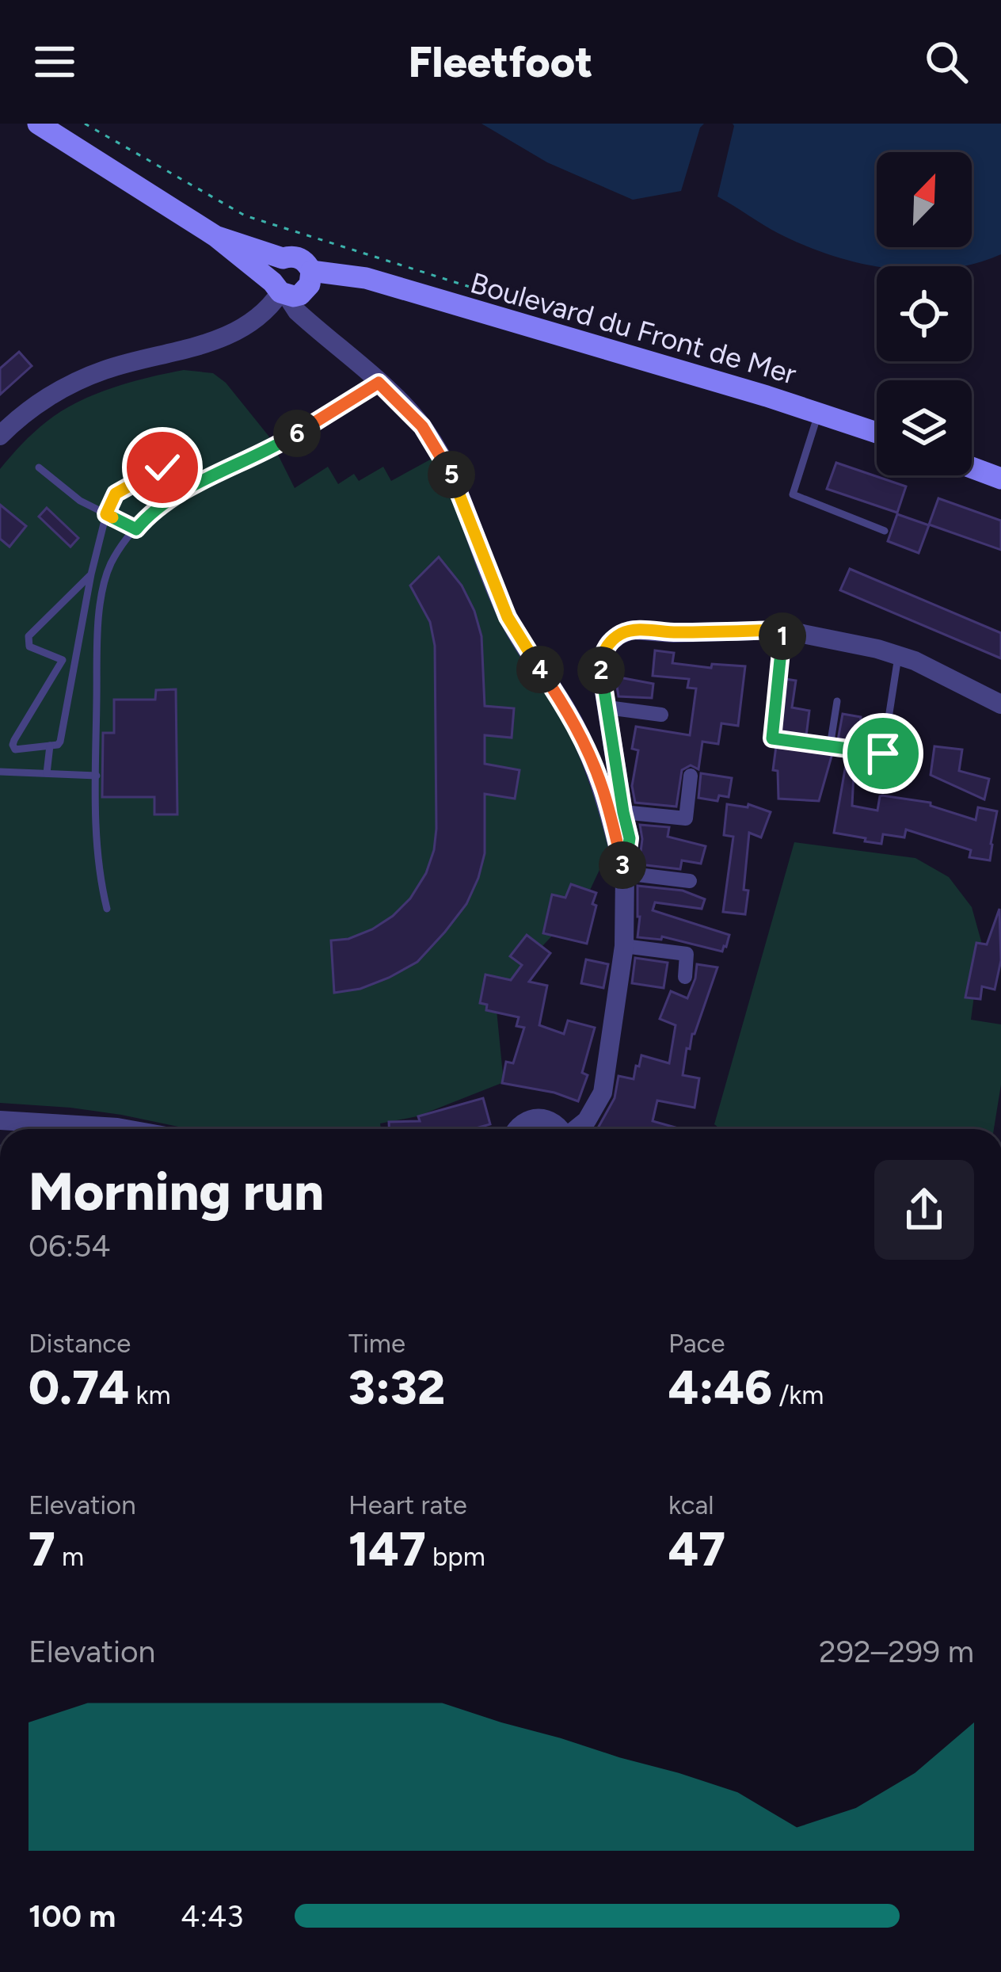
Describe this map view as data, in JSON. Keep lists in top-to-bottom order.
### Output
{
  "streets": {
    "main road": ["Boulevard du Front de Mer"]
  },
  "north": "top right",
  "page": {
    "header": "Fleetfoot",
    "pins": [
      "6",
      "5",
      "1",
      "4",
      "2",
      "3"
    ],
    "heading": ["Morning run", "06:54"],
    "stats": [
      ["Distance", "0.74 km"],
      ["Time", "3:32"],
      ["Pace", "4:46 /km"],
      ["Elevation", "7 m"],
      ["Heart rate", "147 bpm"],
      ["kcal", "47"]
    ],
    "chart": ["Elevation", "292–299 m"],
    "list": [
      {
        "name": "100 m",
        "note": "4:43"
      }
    ]
  }
}
